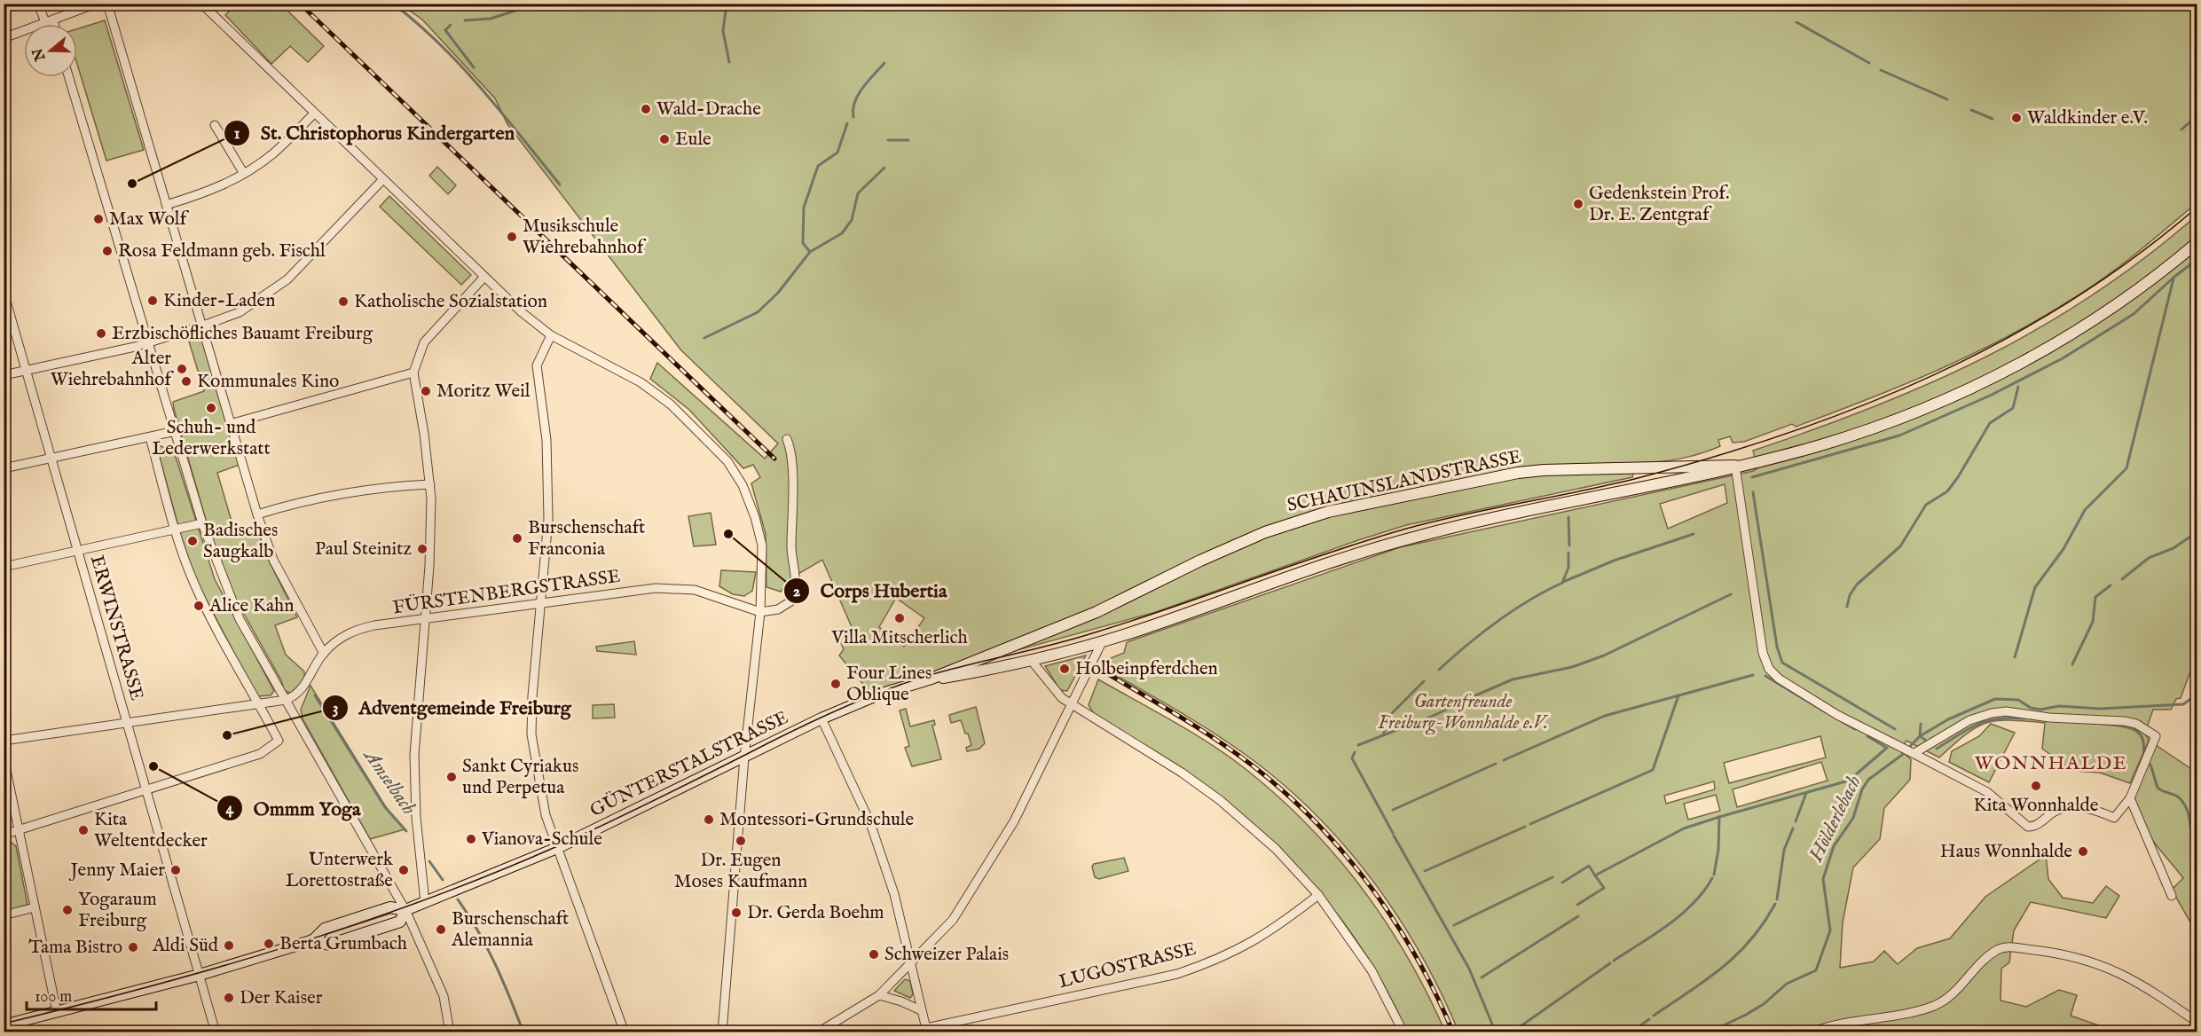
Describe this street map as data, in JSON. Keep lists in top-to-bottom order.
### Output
{
  "streets": {
    "main road": ["SCHAUINSLANDSTRASSE", "GÜNTERSTALSTRASSE"],
    "street": ["FÜRSTENBERGSTRASSE", "ERWINSTRASSE", "LUGOSTRASSE"]
  },
  "crossings": [
    ["SCHAUINSLANDSTRASSE", "GÜNTERSTALSTRASSE"],
    ["ERWINSTRASSE", "GÜNTERSTALSTRASSE"]
  ],
  "districts": ["WONNHALDE"],
  "water": ["Amselbach", "Hölderlebach"],
  "parks": ["Gartenfreunde Freiburg-Wonnhalde e.V."],
  "places": [
    "Wald-Drache",
    "Waldkinder e.V.",
    "Eule",
    "St. Christophorus Kindergarten",
    "Gedenkstein Prof. Dr. E. Zentgraf",
    "Max Wolf",
    "Musikschule Wiehrebahnhof",
    "Rosa Feldmann geb. Fischl",
    "Kinder-Laden",
    "Katholische Sozialstation",
    "Erzbischöfliches Bauamt Freiburg",
    "Alter Wiehrebahnhof",
    "Kommunales Kino",
    "Moritz Weil",
    "Schuh- und Lederwerkstatt",
    "Corps Hubertia",
    "Burschenschaft Franconia",
    "Badisches Saugkalb",
    "Paul Steinitz",
    "Alice Kahn",
    "Villa Mitscherlich",
    "Holbeinpferdchen",
    "Four Lines Oblique",
    "Adventgemeinde Freiburg",
    "Ommm Yoga",
    "Sankt Cyriakus und Perpetua",
    "Kita Wonnhalde",
    "Montessori-Grundschule",
    "Kita Weltentdecker",
    "Vianova-Schule",
    "Dr. Eugen Moses Kaufmann",
    "Haus Wonnhalde",
    "Jenny Maier",
    "Unterwerk Lorettostraße",
    "Yogaraum Freiburg",
    "Dr. Gerda Boehm",
    "Burschenschaft Alemannia",
    "Berta Grumbach",
    "Aldi Süd",
    "Tama Bistro",
    "Schweizer Palais",
    "Der Kaiser"
  ],
  "scale_bar": "100 m",
  "north": "left"
}
